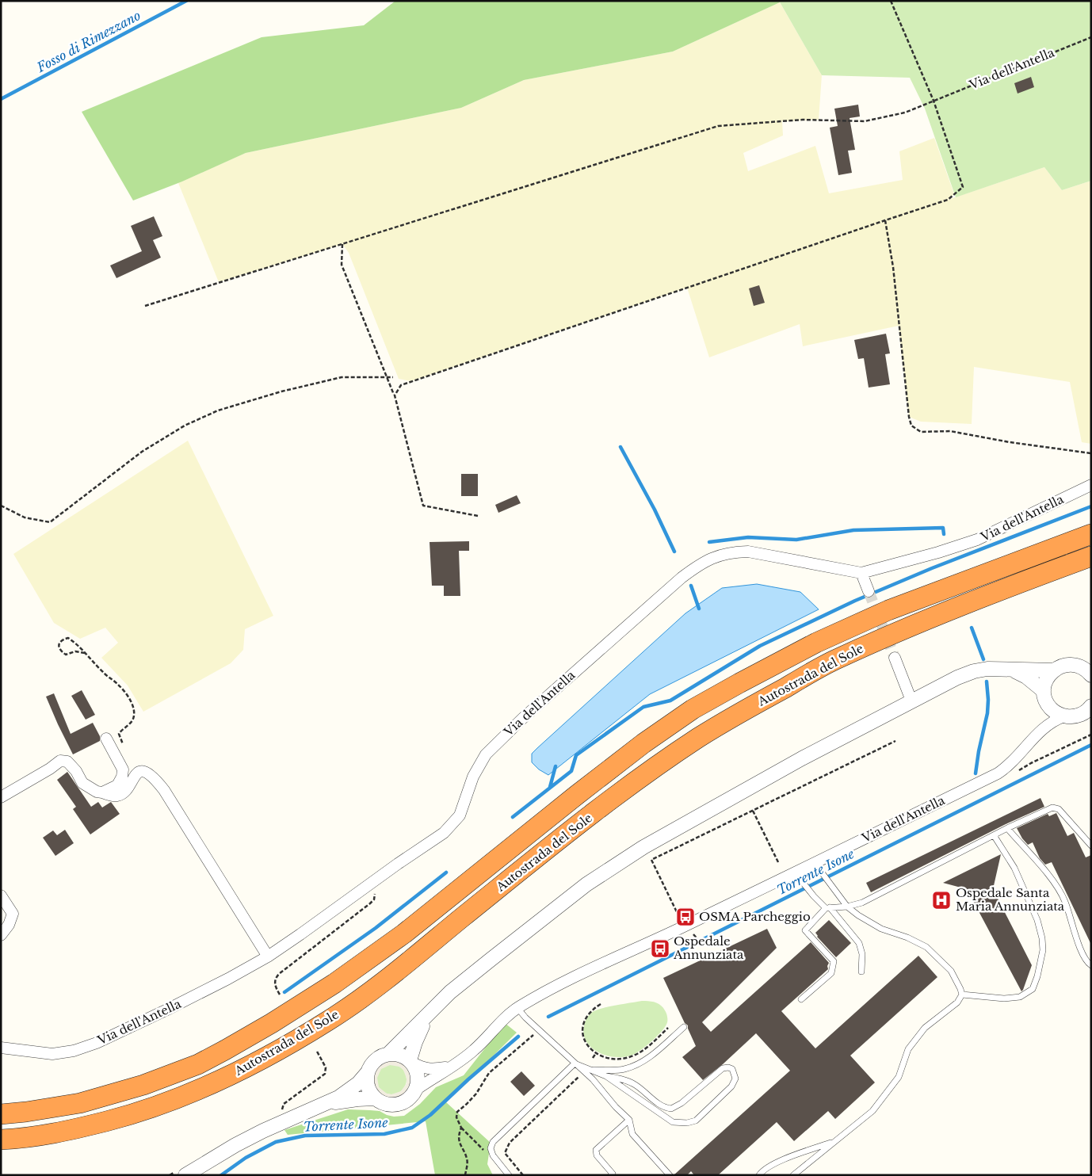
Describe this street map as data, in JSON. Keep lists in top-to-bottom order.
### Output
{
  "streets": {
    "highway": ["Autostrada del Sole"],
    "street": ["Via dell'Antella"]
  },
  "water": ["Fosso di Rimezzano", "Torrente Isone"],
  "places": {
    "hospital": ["Ospedale Santa Maria Annunziata"],
    "bus stop": ["OSMA Parcheggio", "Ospedale Annunziata"]
  }
}
